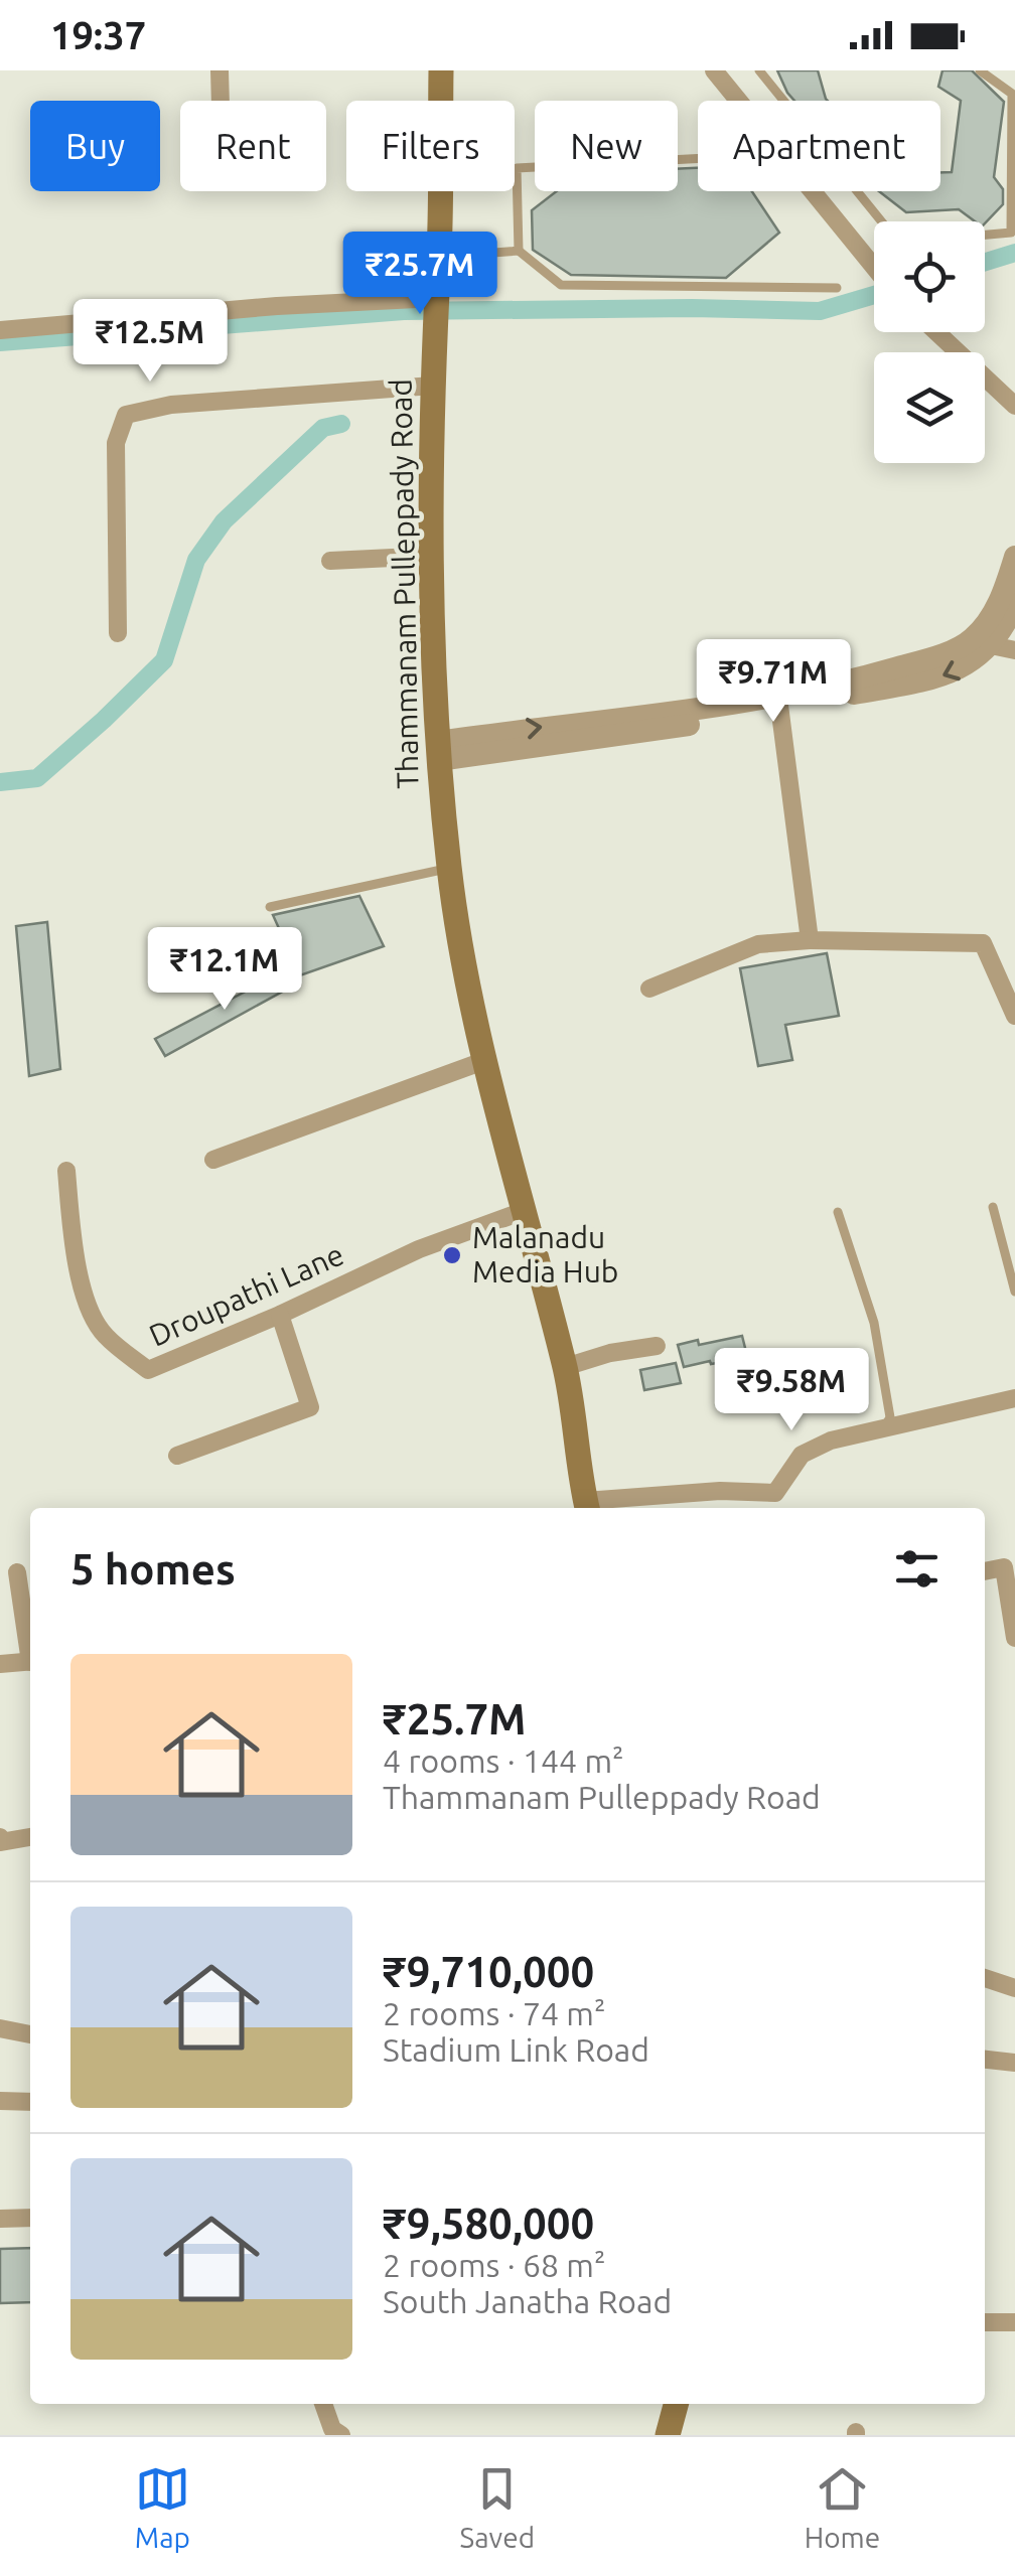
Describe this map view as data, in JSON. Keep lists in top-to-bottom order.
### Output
{
  "streets": {
    "main road": ["Thammanam Pulleppady Road"],
    "street": ["Droupathi Lane"]
  },
  "crossings": [
    ["Thammanam Pulleppady Road", "Droupathi Lane"]
  ],
  "places": ["Malanadu Media Hub"],
  "page": {
    "status": "19:37",
    "chip": [
      "Buy",
      "Rent",
      "Filters",
      "New",
      "Apartment"
    ],
    "price": [
      "₹25.7M",
      "₹12.5M",
      "₹9.71M",
      "₹12.1M",
      "₹9.58M"
    ],
    "heading": "5 homes",
    "list": [
      {
        "name": "₹25.7M",
        "note": "4 rooms · 144 m² · Thammanam Pulleppady Road"
      },
      {
        "name": "₹9,710,000",
        "note": "2 rooms · 74 m² · Stadium Link Road"
      },
      {
        "name": "₹9,580,000",
        "note": "2 rooms · 68 m² · South Janatha Road"
      }
    ],
    "tabs": ["Map", "Saved", "Home"]
  }
}
